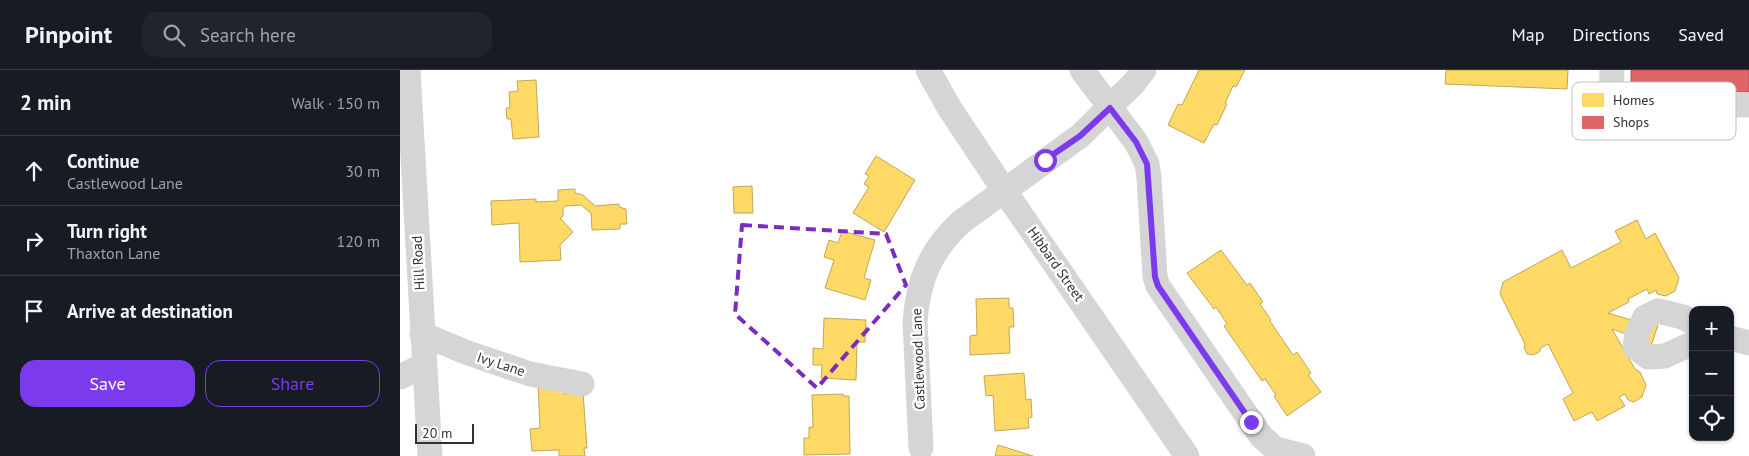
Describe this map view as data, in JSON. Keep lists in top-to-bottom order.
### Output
{
  "streets": {
    "street": [
      "Hill Road",
      "Hibbard Street",
      "Castlewood Lane",
      "Ivy Lane"
    ]
  },
  "crossings": [
    ["Hill Road", "Ivy Lane"],
    ["Hibbard Street", "Castlewood Lane"]
  ],
  "legend": ["Homes", "Shops"],
  "scale_bar": "20 m",
  "page": {
    "header": "Pinpoint",
    "search": "Search here",
    "nav": ["Map", "Directions", "Saved"],
    "heading": ["2 min", "Walk · 150 m"],
    "list": [
      ["Continue", "Castlewood Lane", "30 m"],
      ["Turn right", "Thaxton Lane", "120 m"],
      "Arrive at destination"
    ],
    "map_buttons": ["+", "−"],
    "buttons": ["Save", "Share"],
    "scale": "20 m"
  }
}
